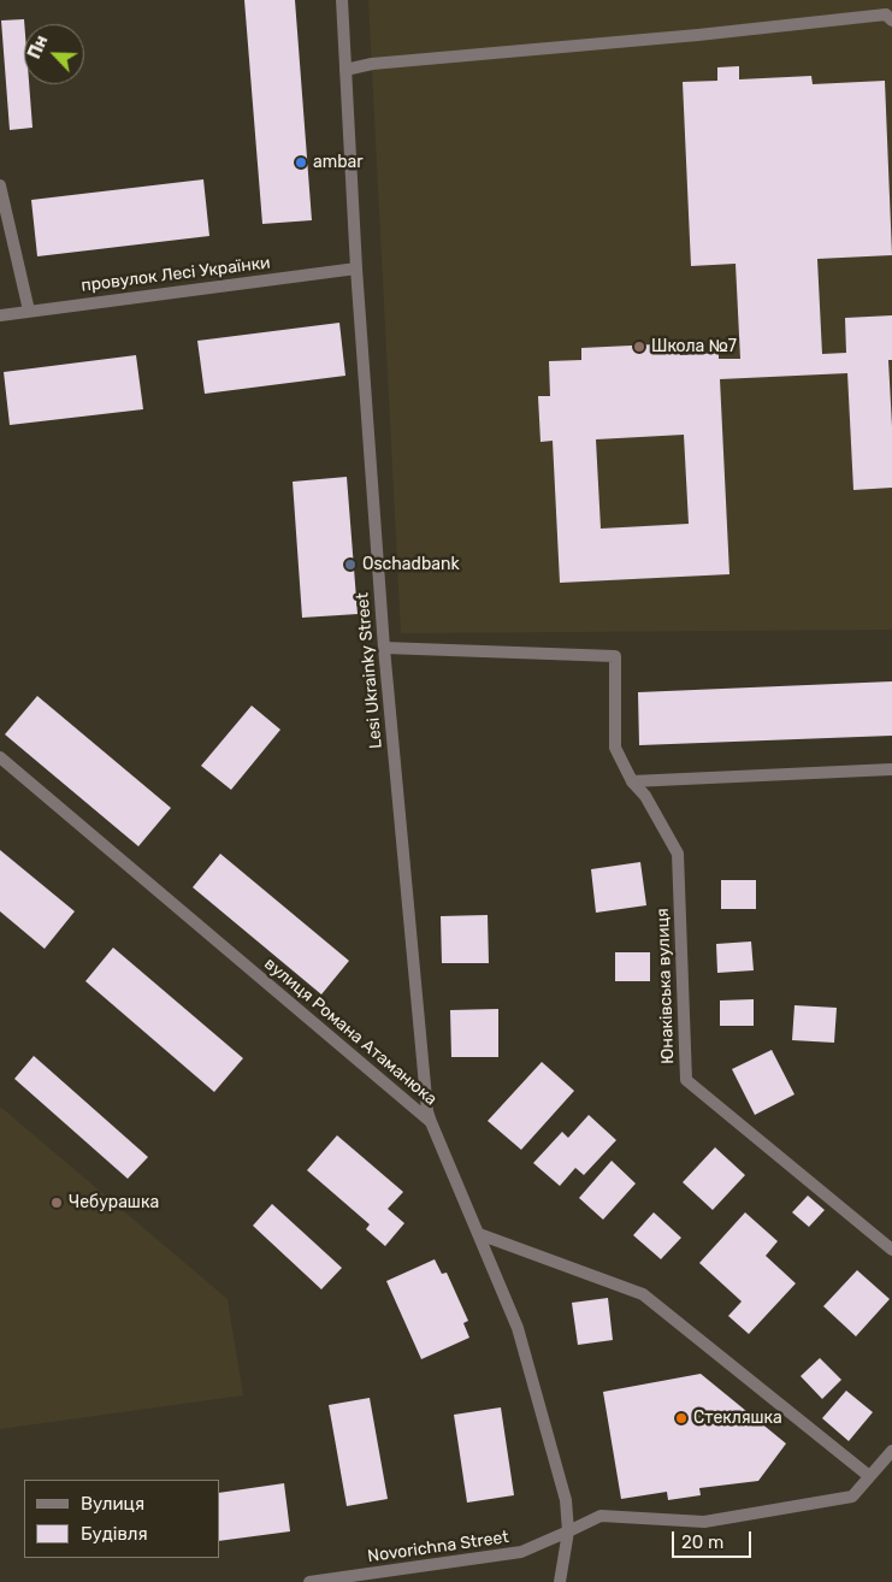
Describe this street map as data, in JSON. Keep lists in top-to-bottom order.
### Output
{
  "streets": {
    "street": [
      "провулок Лесі Українки",
      "Lesi Ukrainky Street",
      "Юнаківська вулиця",
      "вулиця Романа Атаманюка",
      "Novorichna Street"
    ]
  },
  "crossings": [
    ["провулок Лесі Українки", "Lesi Ukrainky Street"],
    ["Lesi Ukrainky Street", "Юнаківська вулиця"],
    ["Lesi Ukrainky Street", "вулиця Романа Атаманюка"],
    ["вулиця Романа Атаманюка", "Novorichna Street"]
  ],
  "places": [
    "ambar",
    "Школа №7",
    "Oschadbank",
    "Чебурашка",
    "Стекляшка"
  ],
  "legend": ["Вулиця", "Будівля"],
  "scale_bar": "20 m",
  "north": "top left"
}
